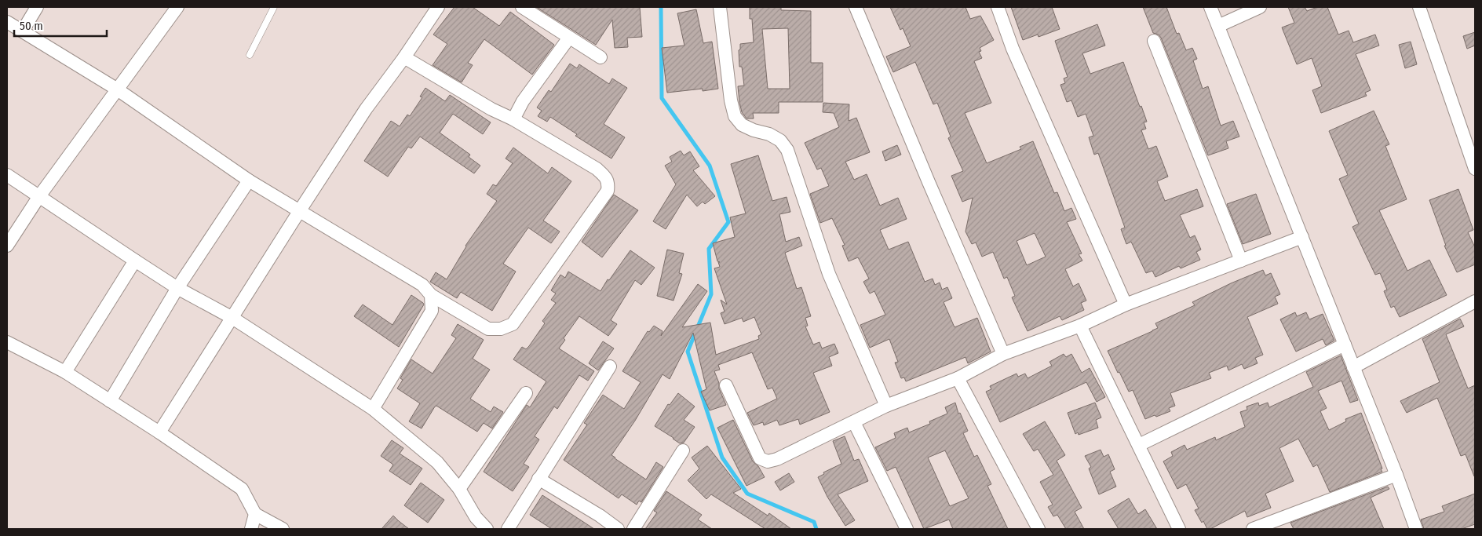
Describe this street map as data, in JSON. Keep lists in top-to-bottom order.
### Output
{
  "scale_bar": "50 m"
}
